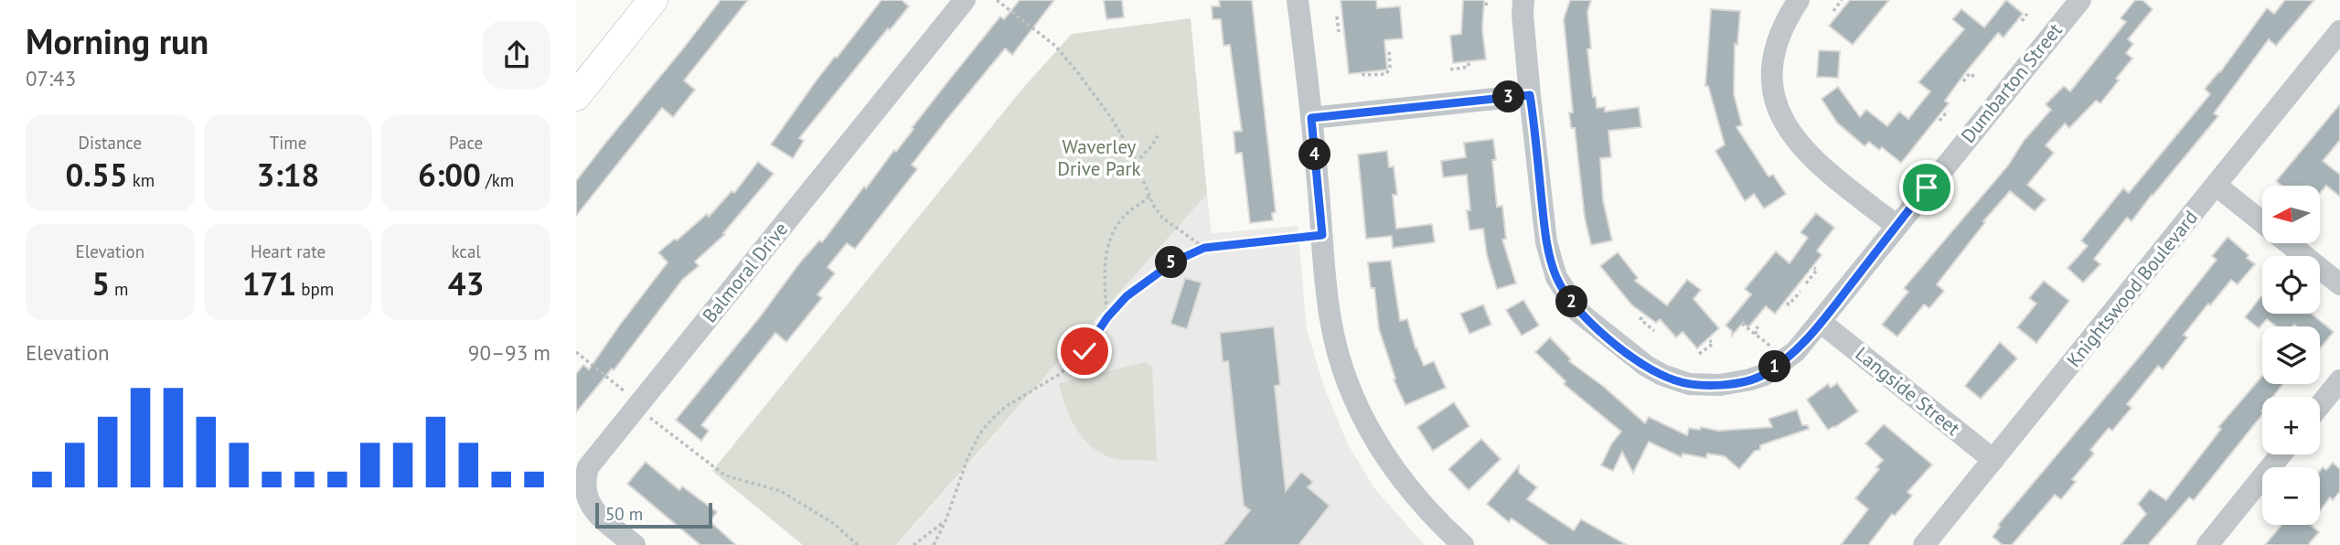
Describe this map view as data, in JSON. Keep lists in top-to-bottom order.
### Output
{
  "streets": {
    "street": [
      "Dumbarton Street",
      "Balmoral Drive",
      "Knightswood Boulevard",
      "Langside Street"
    ]
  },
  "crossings": [
    ["Dumbarton Street", "Langside Street"],
    ["Knightswood Boulevard", "Langside Street"]
  ],
  "parks": ["Waverley Drive Park"],
  "scale_bar": "50 m",
  "north": "left",
  "page": {
    "heading": ["Morning run", "07:43"],
    "pins": [
      "3",
      "4",
      "5",
      "2",
      "1"
    ],
    "stats": [
      ["Distance", "0.55 km"],
      ["Time", "3:18"],
      ["Pace", "6:00 /km"],
      ["Elevation", "5 m"],
      ["Heart rate", "171 bpm"],
      ["kcal", "43"]
    ],
    "map_buttons": ["+", "−"],
    "chart": ["Elevation", "90–93 m"],
    "scale": "50 m"
  }
}
